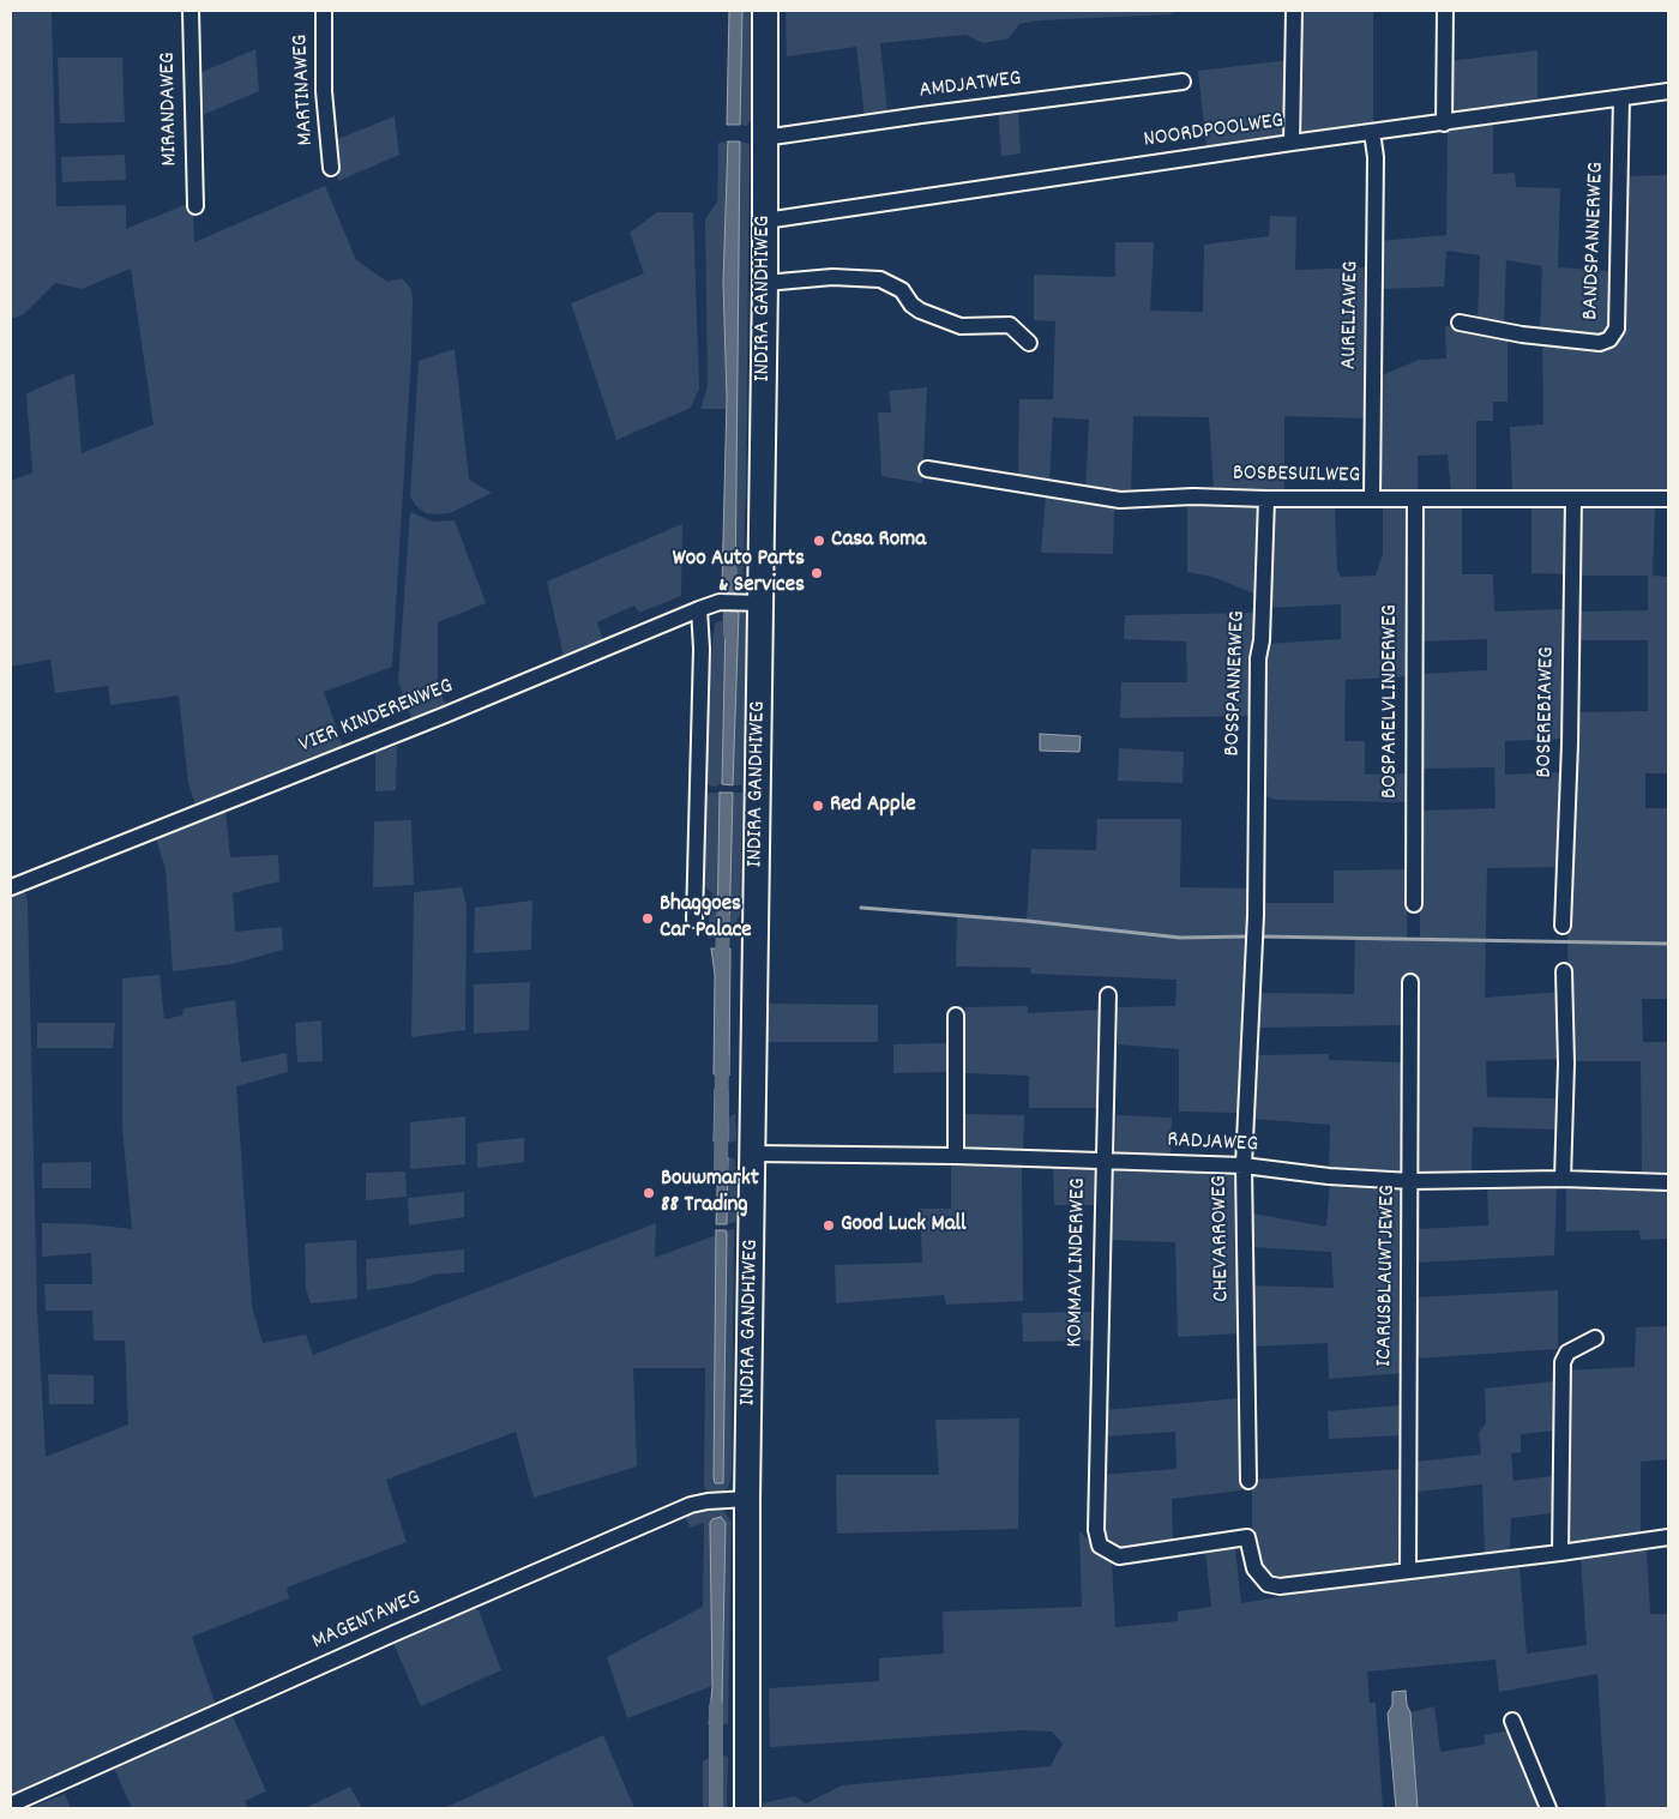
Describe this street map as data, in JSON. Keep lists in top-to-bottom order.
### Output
{
  "streets": {
    "main road": ["INDIRA GANDHIWEG"],
    "street": [
      "AMDJATWEG",
      "MARTINAWEG",
      "MIRANDAWEG",
      "NOORDPOOLWEG",
      "BANDSPANNERWEG",
      "AURELIAWEG",
      "BOSBESUILWEG",
      "BOSSPANNERWEG",
      "BOSPARELVLINDERWEG",
      "BOSEREBIAWEG",
      "VIER KINDERENWEG",
      "RADJAWEG",
      "CHEVARROWEG",
      "KOMMAVLINDERWEG",
      "ICARUSBLAUWTJEWEG",
      "MAGENTAWEG"
    ]
  },
  "crossings": [
    ["AMDJATWEG", "INDIRA GANDHIWEG"],
    ["NOORDPOOLWEG", "BANDSPANNERWEG"],
    ["NOORDPOOLWEG", "INDIRA GANDHIWEG"],
    ["NOORDPOOLWEG", "AURELIAWEG"],
    ["INDIRA GANDHIWEG", "VIER KINDERENWEG"],
    ["INDIRA GANDHIWEG", "RADJAWEG"],
    ["INDIRA GANDHIWEG", "MAGENTAWEG"],
    ["AURELIAWEG", "BOSBESUILWEG"],
    ["BOSBESUILWEG", "BOSSPANNERWEG"],
    ["BOSBESUILWEG", "BOSPARELVLINDERWEG"],
    ["BOSBESUILWEG", "BOSEREBIAWEG"],
    ["BOSSPANNERWEG", "CHEVARROWEG"],
    ["RADJAWEG", "CHEVARROWEG"],
    ["RADJAWEG", "KOMMAVLINDERWEG"],
    ["RADJAWEG", "ICARUSBLAUWTJEWEG"],
    ["KOMMAVLINDERWEG", "ICARUSBLAUWTJEWEG"]
  ],
  "places": [
    "Casa Roma",
    "Woo Auto Parts & Services",
    "Red Apple",
    "Bhaggoes Car Palace",
    "Bouwmarkt 88 Trading",
    "Good Luck Mall"
  ]
}
